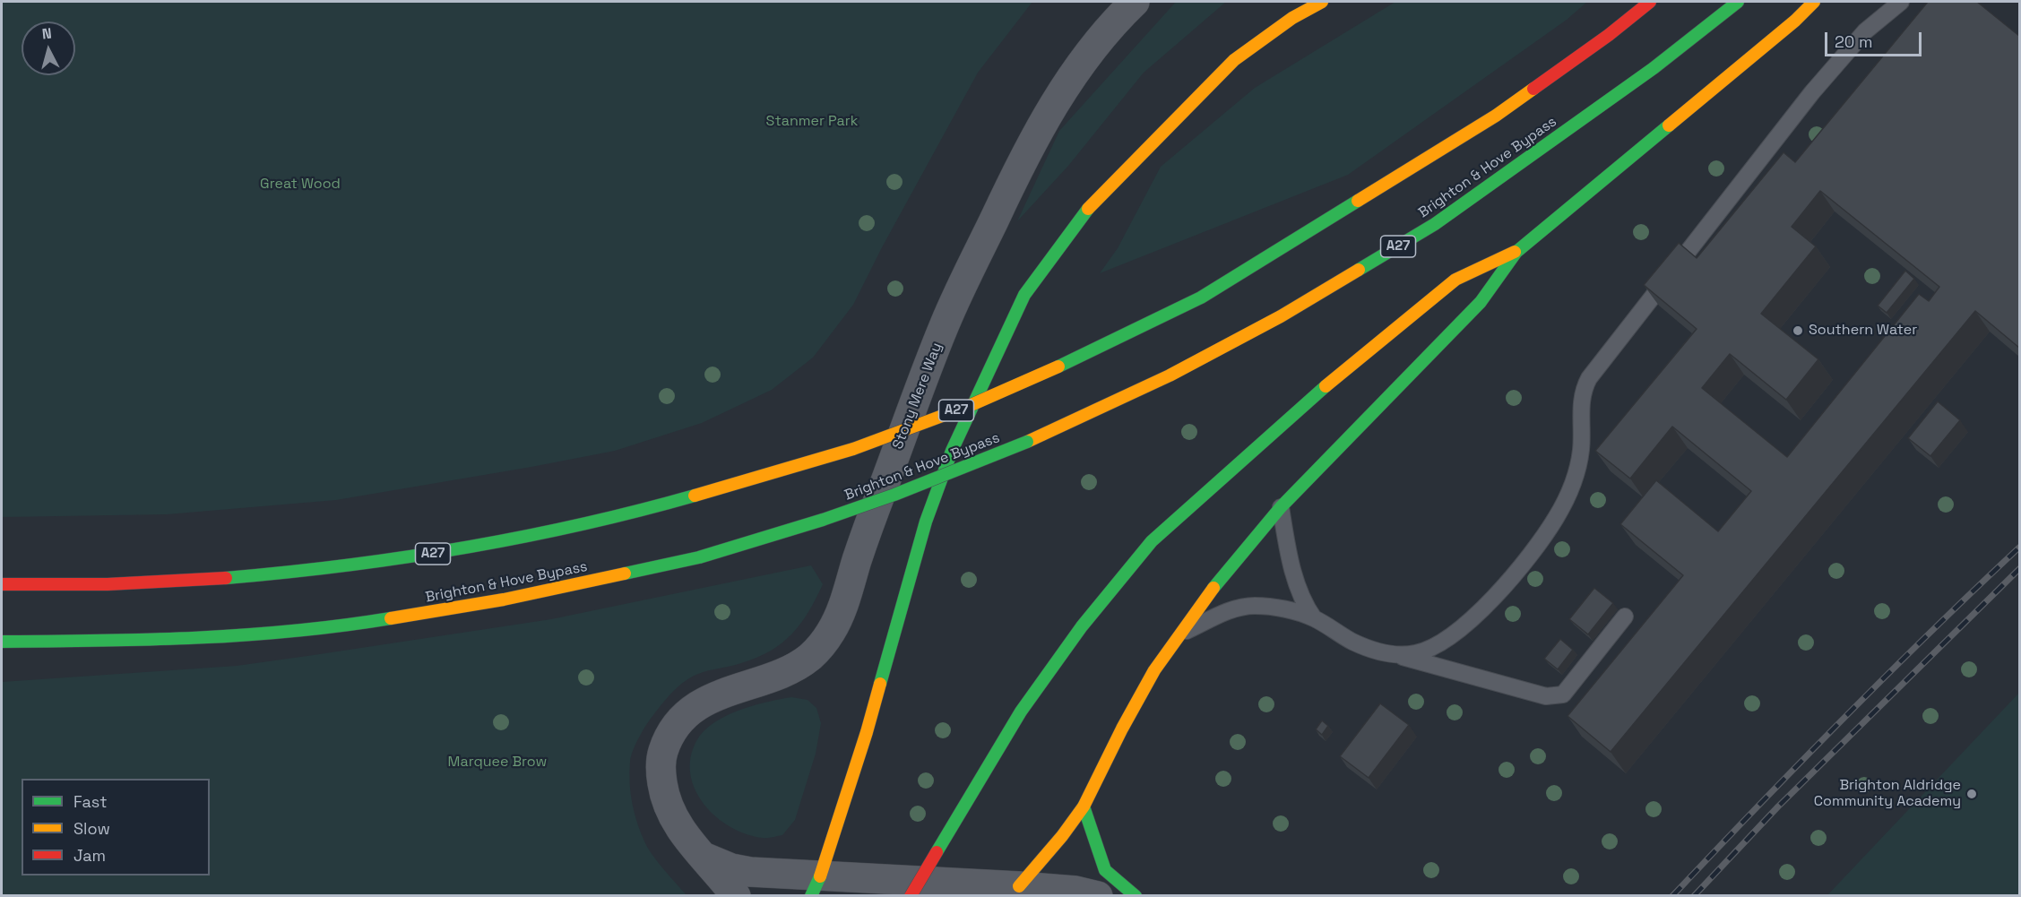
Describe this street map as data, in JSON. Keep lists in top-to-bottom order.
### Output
{
  "streets": {
    "highway": ["Brighton & Hove Bypass", "A27"],
    "street": ["Stony Mere Way"]
  },
  "parks": ["Stanmer Park", "Great Wood", "Marquee Brow"],
  "places": ["Southern Water", "Brighton Aldridge Community Academy"],
  "legend": ["Fast", "Slow", "Jam"],
  "scale_bar": "20 m",
  "north": "top"
}
